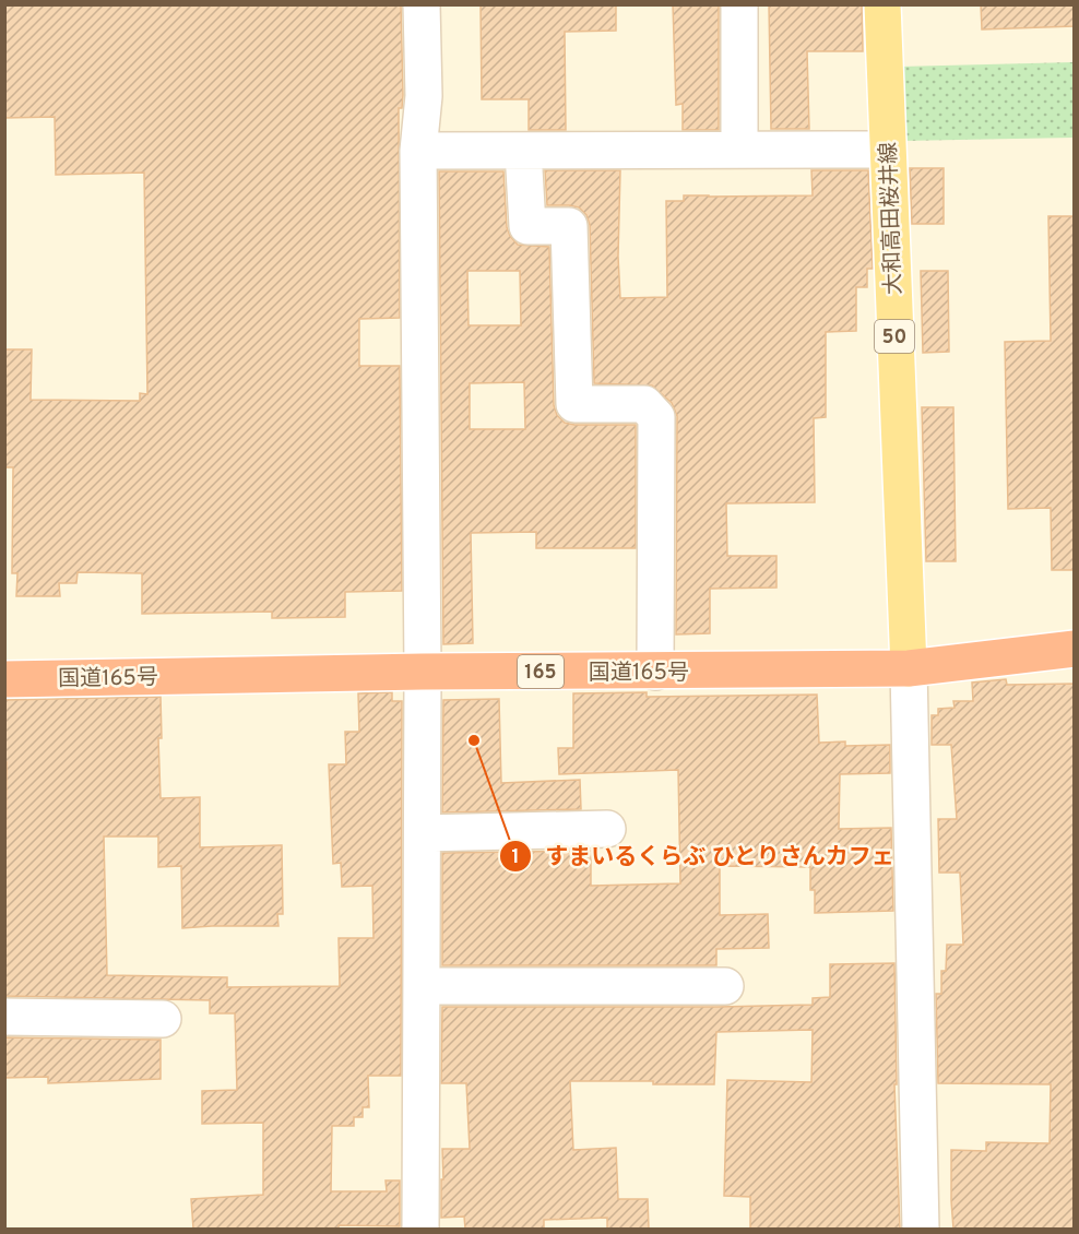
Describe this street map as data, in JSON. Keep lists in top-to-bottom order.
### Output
{
  "streets": {
    "highway": ["165", "国道165号"],
    "main road": ["大和高田桜井線", "50"]
  },
  "crossings": [
    ["大和高田桜井線", "国道165号"]
  ],
  "places": ["すまいるくらぶ ひとりさんカフェ"]
}
